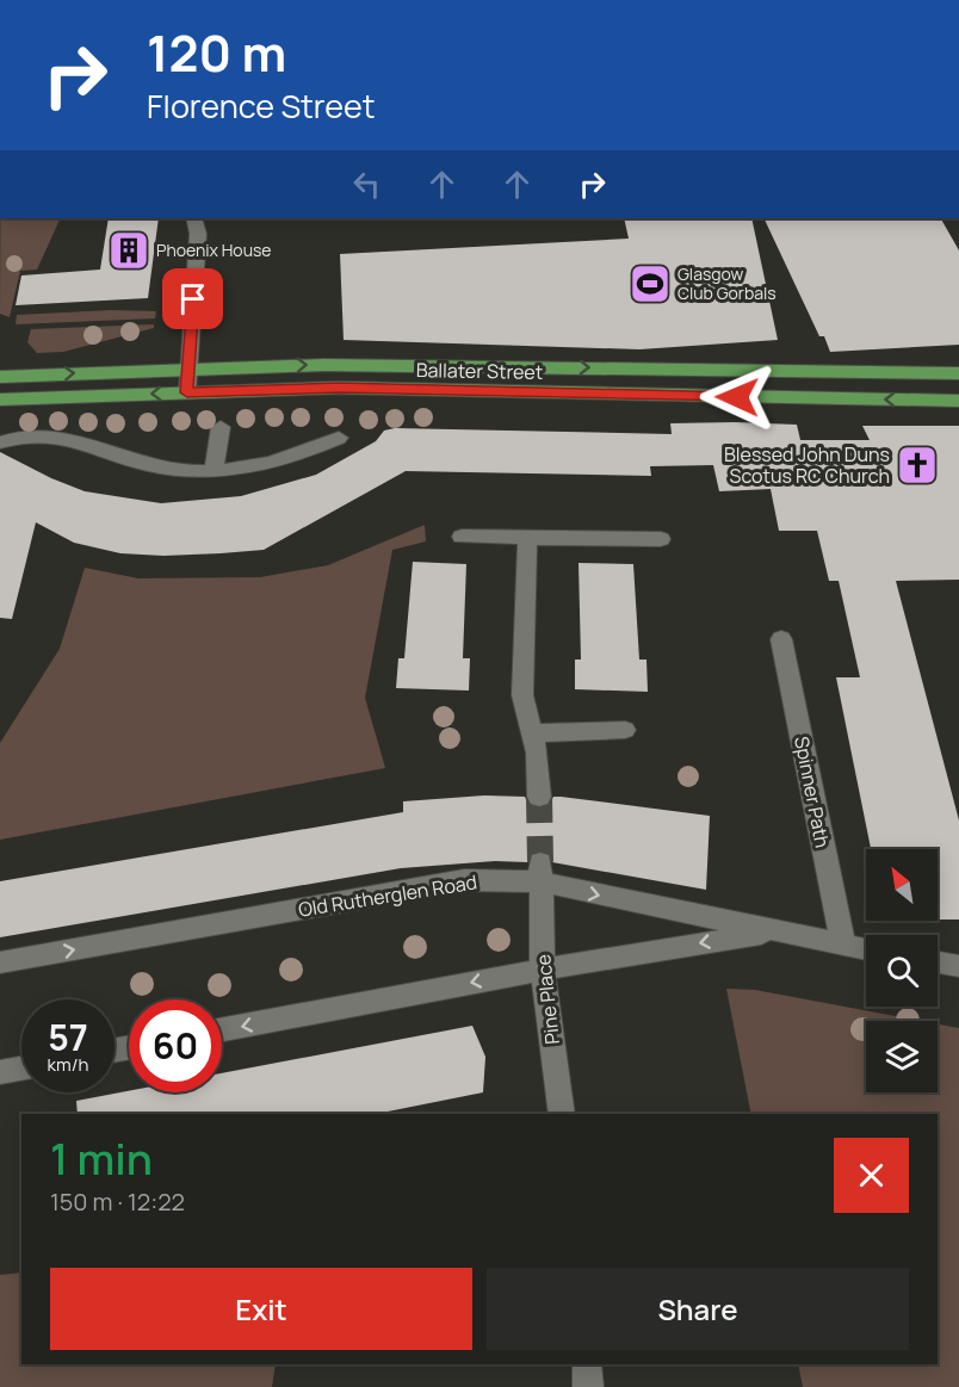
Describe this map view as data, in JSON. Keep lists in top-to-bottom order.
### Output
{
  "streets": {
    "main road": ["Ballater Street"],
    "street": ["Spinner Path", "Old Rutherglen Road", "Pine Place"]
  },
  "crossings": [
    ["Spinner Path", "Old Rutherglen Road"],
    ["Old Rutherglen Road", "Pine Place"]
  ],
  "places": {
    "building": ["Phoenix House"],
    "sports": ["Glasgow Club Gorbals"],
    "church": ["Blessed John Duns Scotus RC Church"]
  },
  "north": "top left",
  "page": {
    "turn": ["120 m", "Florence Street"],
    "speed": "57 km/h",
    "limit": "60",
    "heading": ["1 min", "150 m · 12:22"],
    "buttons": ["Exit", "Share"]
  }
}
